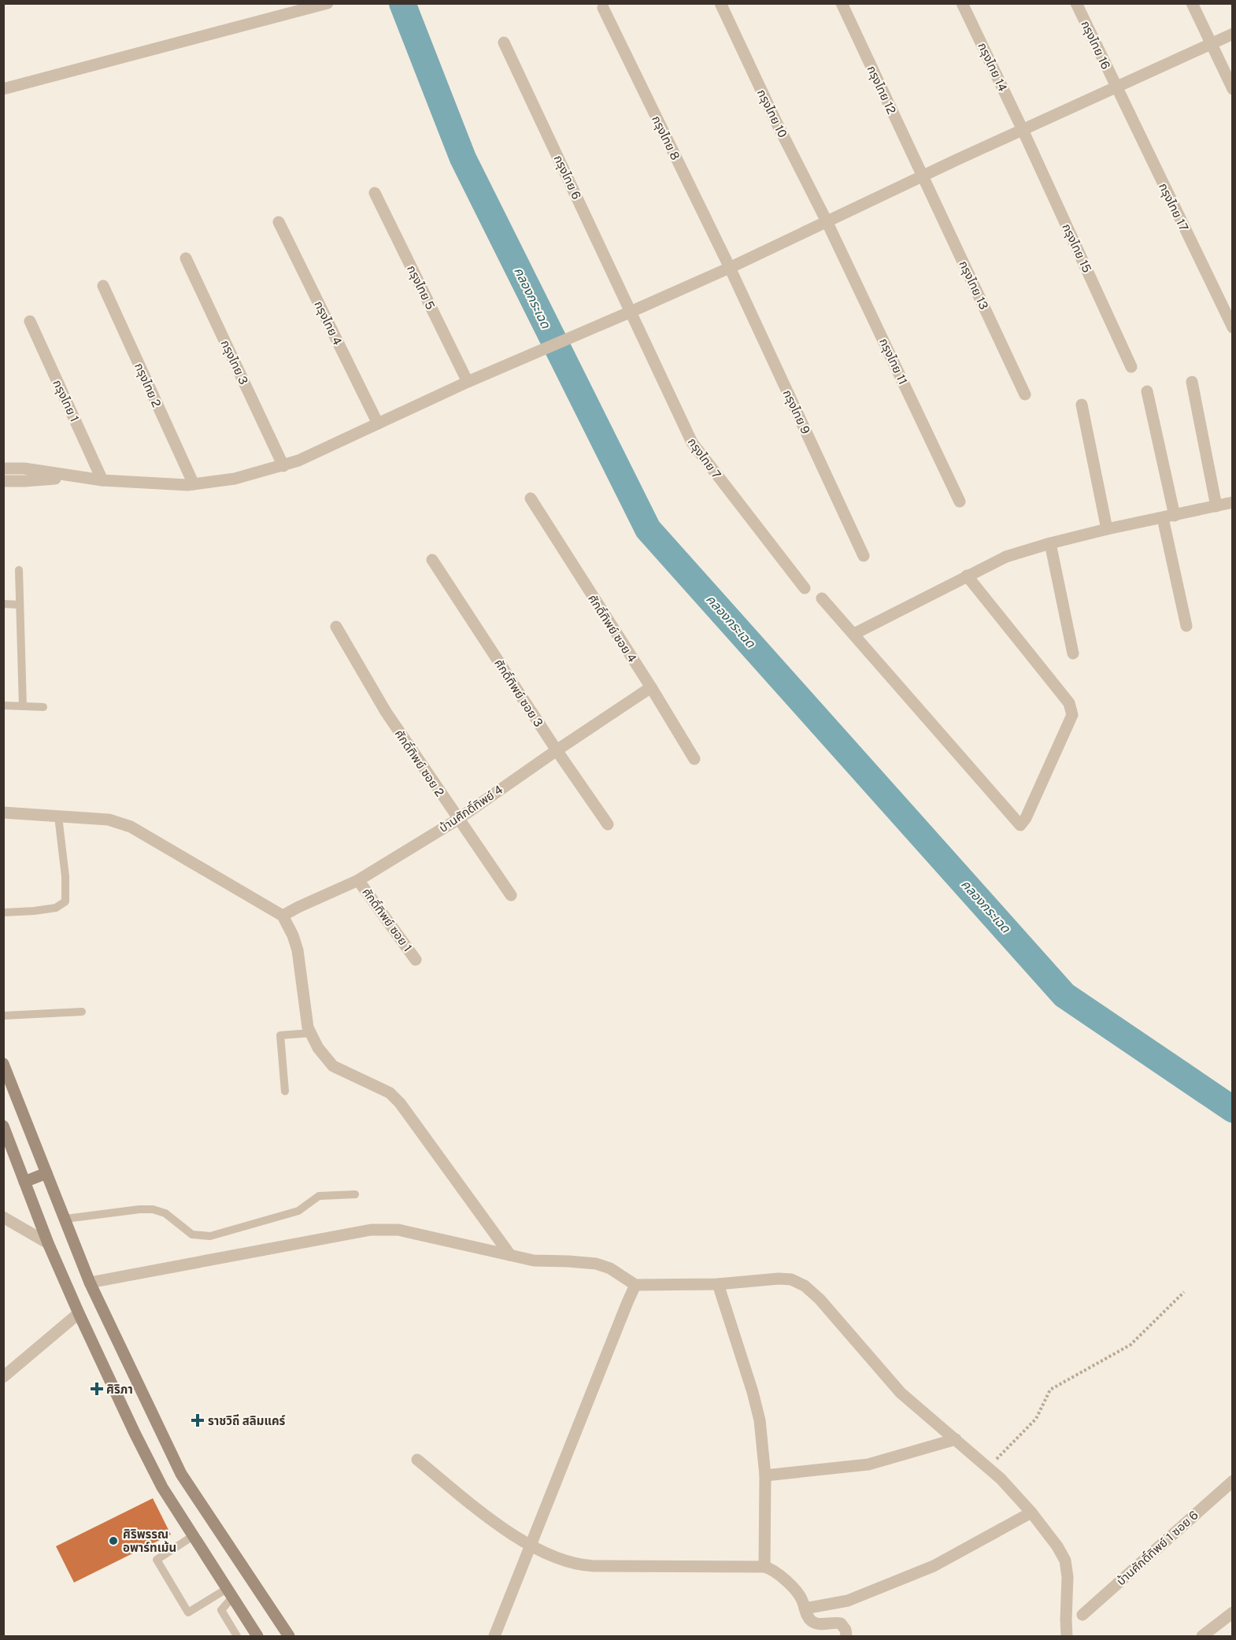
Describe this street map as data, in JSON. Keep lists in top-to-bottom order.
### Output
{
  "streets": {
    "street": [
      "กรุงไทย 16",
      "กรุงไทย 14",
      "กรุงไทย 12",
      "กรุงไทย 10",
      "กรุงไทย 8",
      "กรุงไทย 6",
      "กรุงไทย 17",
      "กรุงไทย 15",
      "กรุงไทย 13",
      "กรุงไทย 5",
      "กรุงไทย 4",
      "กรุงไทย 11",
      "กรุงไทย 3",
      "กรุงไทย 2",
      "กรุงไทย 1",
      "กรุงไทย 9",
      "กรุงไทย 7",
      "ศักดิ์ทิพย์ ซอย 4",
      "ศักดิ์ทิพย์ ซอย 3",
      "ศักดิ์ทิพย์ ซอย 2",
      "บ้านศักดิ์ทิพย์ 4",
      "ศักดิ์ทิพย์ ซอย 1",
      "บ้านศักดิ์ทิพย์ 1 ซอย 6"
    ]
  },
  "crossings": [
    ["กรุงไทย 16", "กรุงไทย 17"],
    ["กรุงไทย 14", "กรุงไทย 15"],
    ["กรุงไทย 12", "กรุงไทย 13"],
    ["กรุงไทย 10", "กรุงไทย 11"],
    ["กรุงไทย 8", "กรุงไทย 9"],
    ["กรุงไทย 6", "กรุงไทย 7"],
    ["ศักดิ์ทิพย์ ซอย 4", "บ้านศักดิ์ทิพย์ 4"],
    ["ศักดิ์ทิพย์ ซอย 3", "บ้านศักดิ์ทิพย์ 4"],
    ["ศักดิ์ทิพย์ ซอย 2", "บ้านศักดิ์ทิพย์ 4"],
    ["บ้านศักดิ์ทิพย์ 4", "ศักดิ์ทิพย์ ซอย 1"]
  ],
  "water": ["คลองกระเฉด"],
  "places": {
    "health": ["ศิริภา", "ราชวิถี สลิมแคร์"],
    "other": ["ศิริพรรณ อพาร์ทเม้น"]
  }
}
